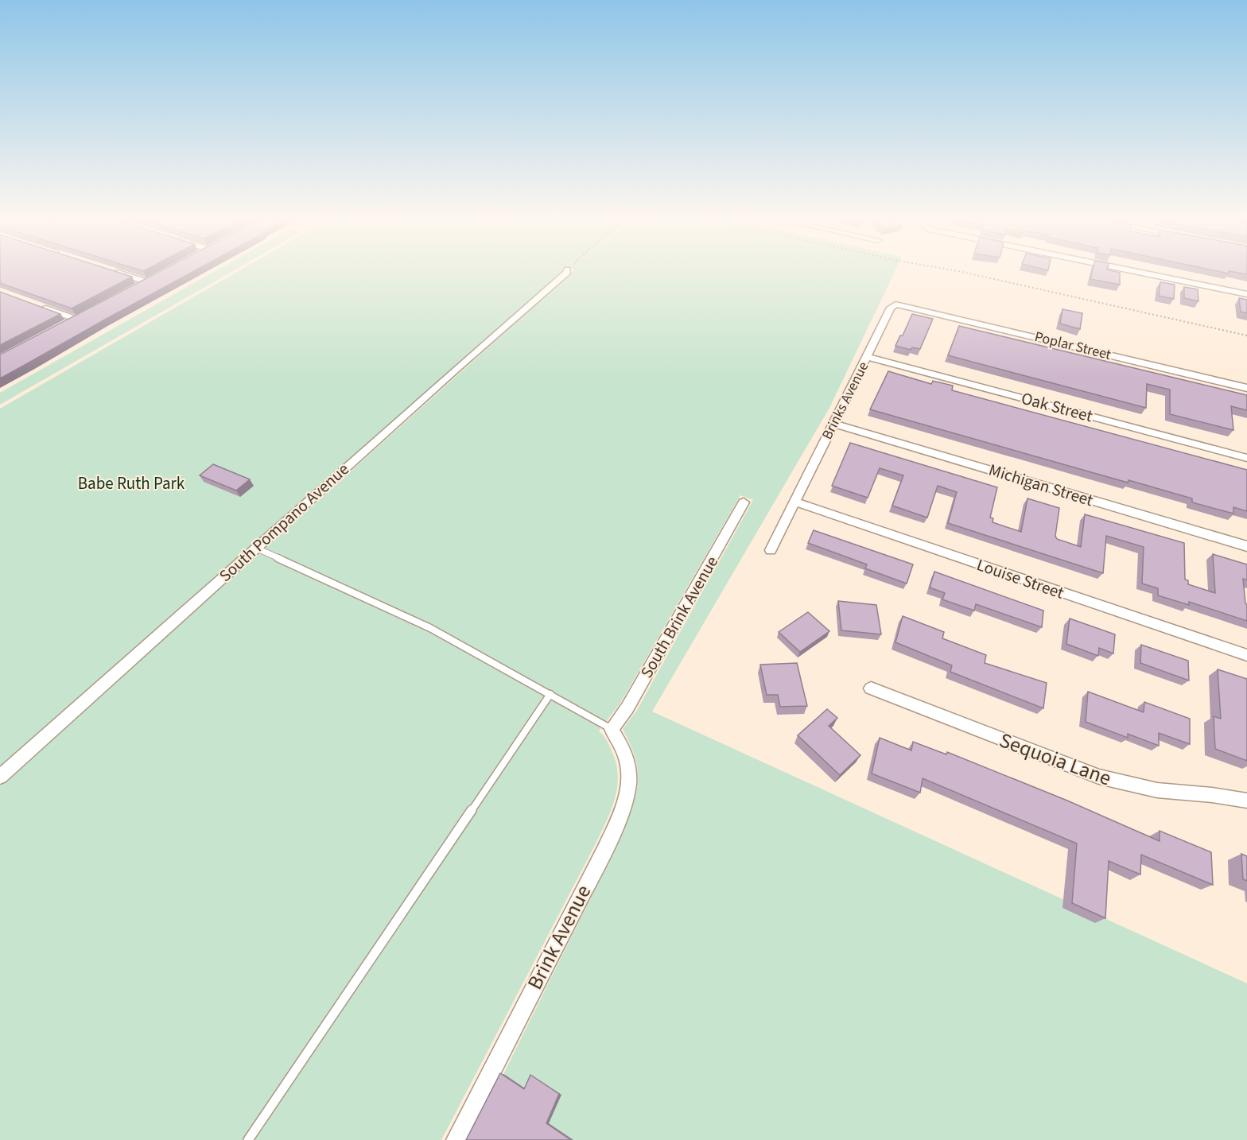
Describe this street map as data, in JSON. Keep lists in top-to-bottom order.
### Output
{
  "streets": {
    "street": [
      "Poplar Street",
      "Brinks Avenue",
      "Oak Street",
      "Michigan Street",
      "South Pompano Avenue",
      "Louise Street",
      "South Brink Avenue",
      "Sequoia Lane",
      "Brink Avenue"
    ]
  },
  "crossings": [
    ["Poplar Street", "Brinks Avenue"],
    ["Brinks Avenue", "Oak Street"],
    ["Brinks Avenue", "Michigan Street"],
    ["Brinks Avenue", "Louise Street"],
    ["South Brink Avenue", "Brink Avenue"]
  ],
  "parks": ["Babe Ruth Park"]
}
